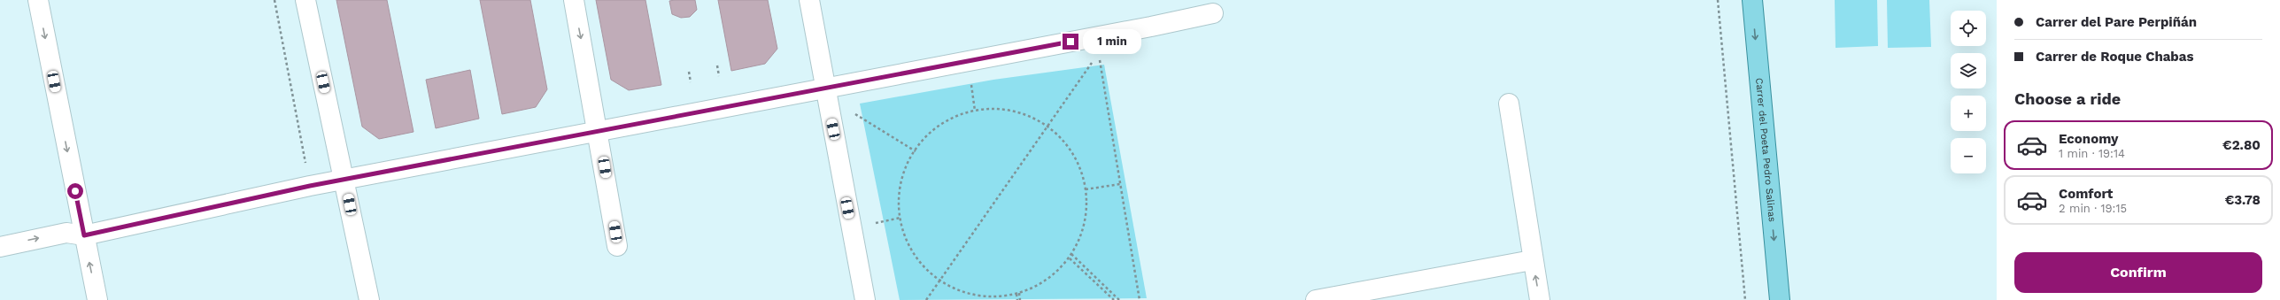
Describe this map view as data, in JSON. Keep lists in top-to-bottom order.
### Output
{
  "streets": {
    "main road": ["Carrer del Poeta Pedro Salinas"]
  },
  "one_way": ["Carrer del Poeta Pedro Salinas"],
  "page": {
    "banner": ["Carrer del Pare Perpiñán", "Carrer de Roque Chabas"],
    "map_buttons": ["+", "−"],
    "bubble": "1 min",
    "heading": "Choose a ride",
    "list": [
      {
        "name": "Economy",
        "note": "1 min · 19:14",
        "value": "€2.80"
      },
      {
        "name": "Comfort",
        "note": "2 min · 19:15",
        "value": "€3.78"
      }
    ],
    "buttons": "Confirm"
  }
}
